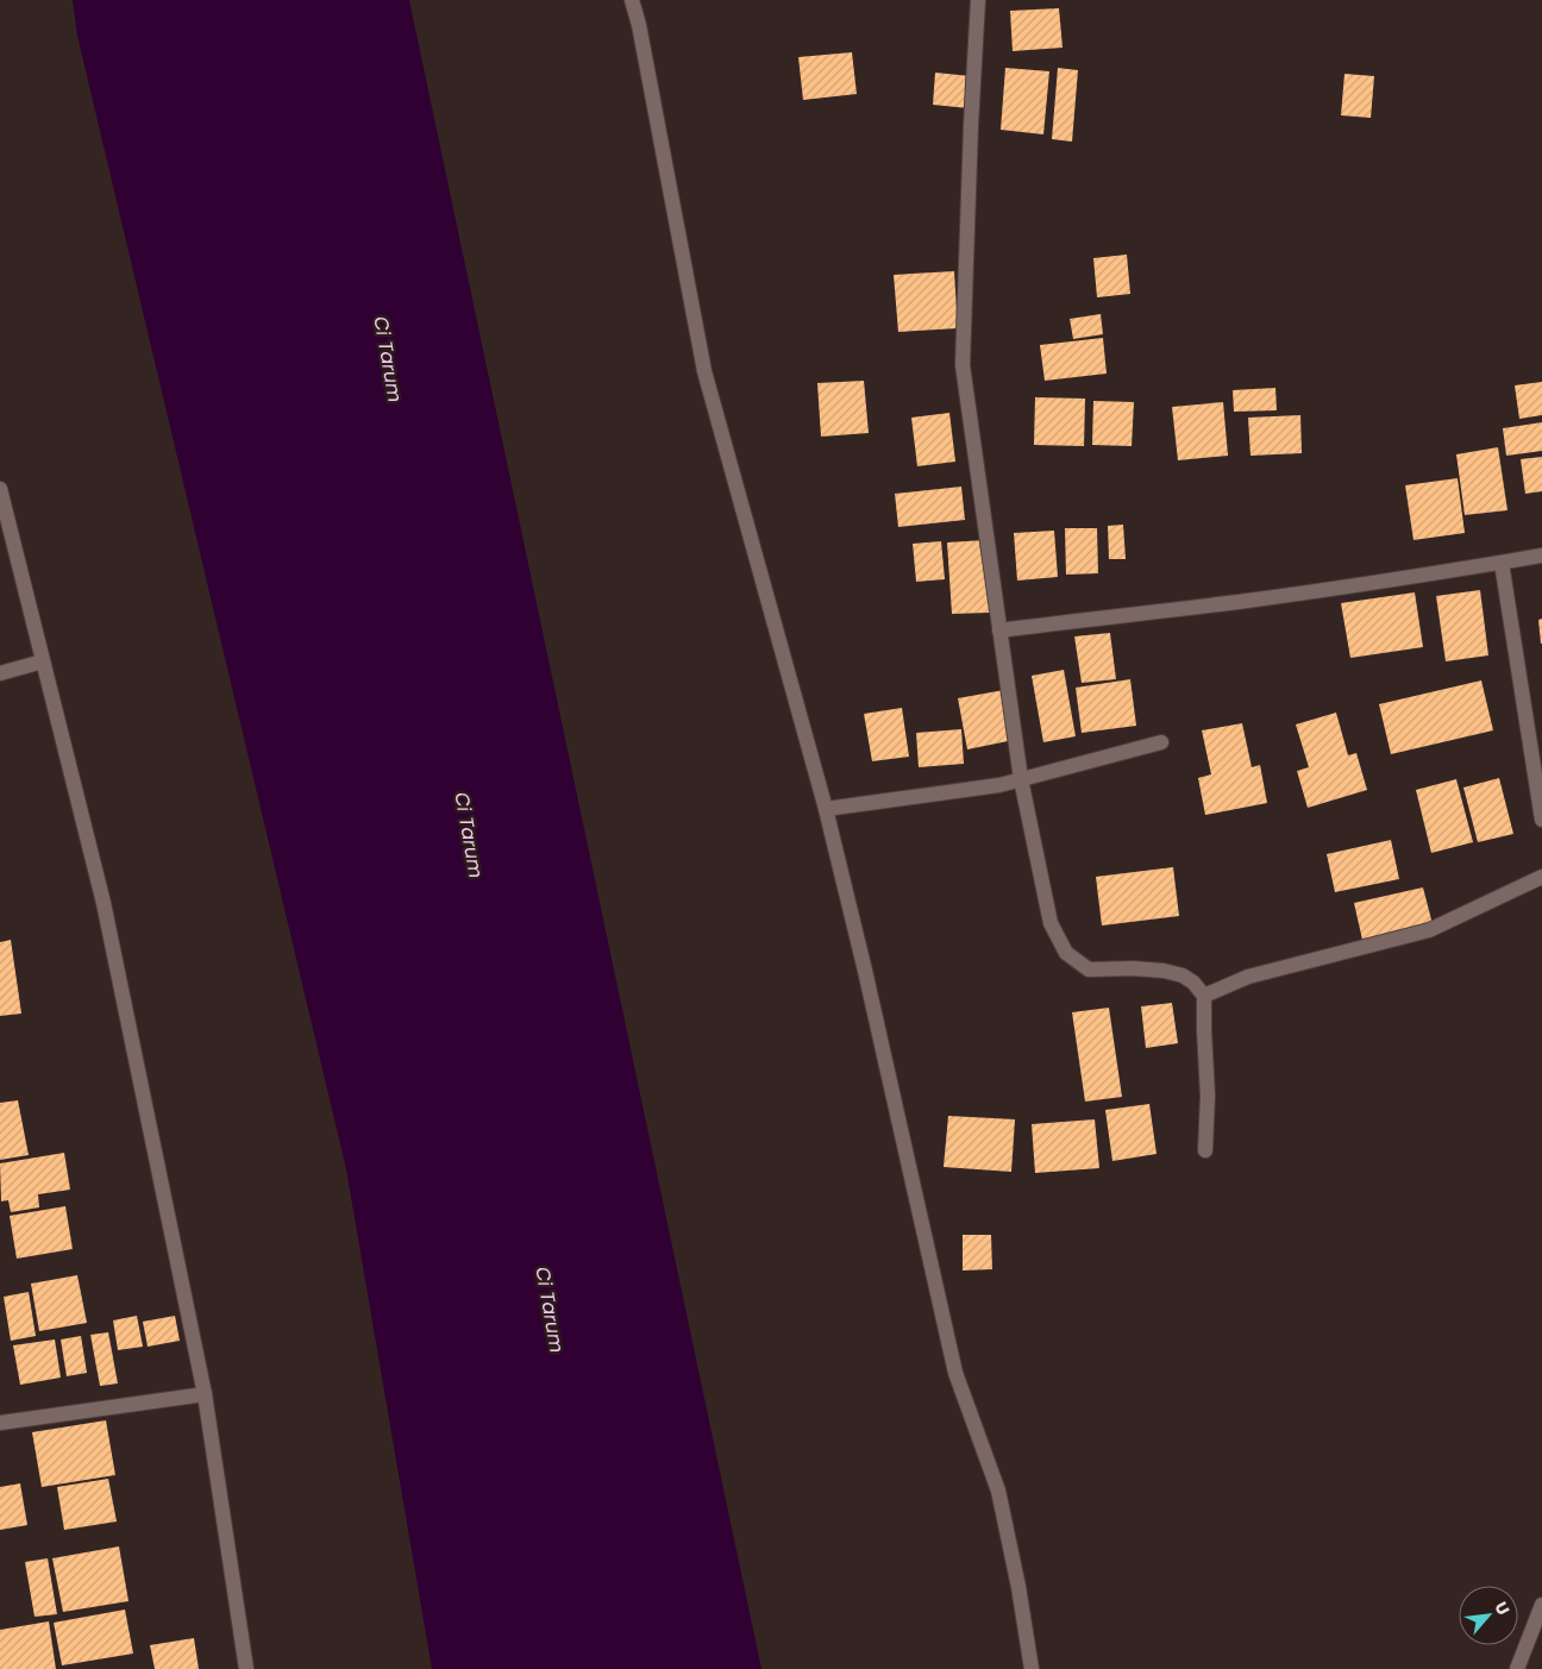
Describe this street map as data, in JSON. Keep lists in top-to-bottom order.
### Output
{
  "water": ["Ci Tarum"],
  "north": "top right"
}
